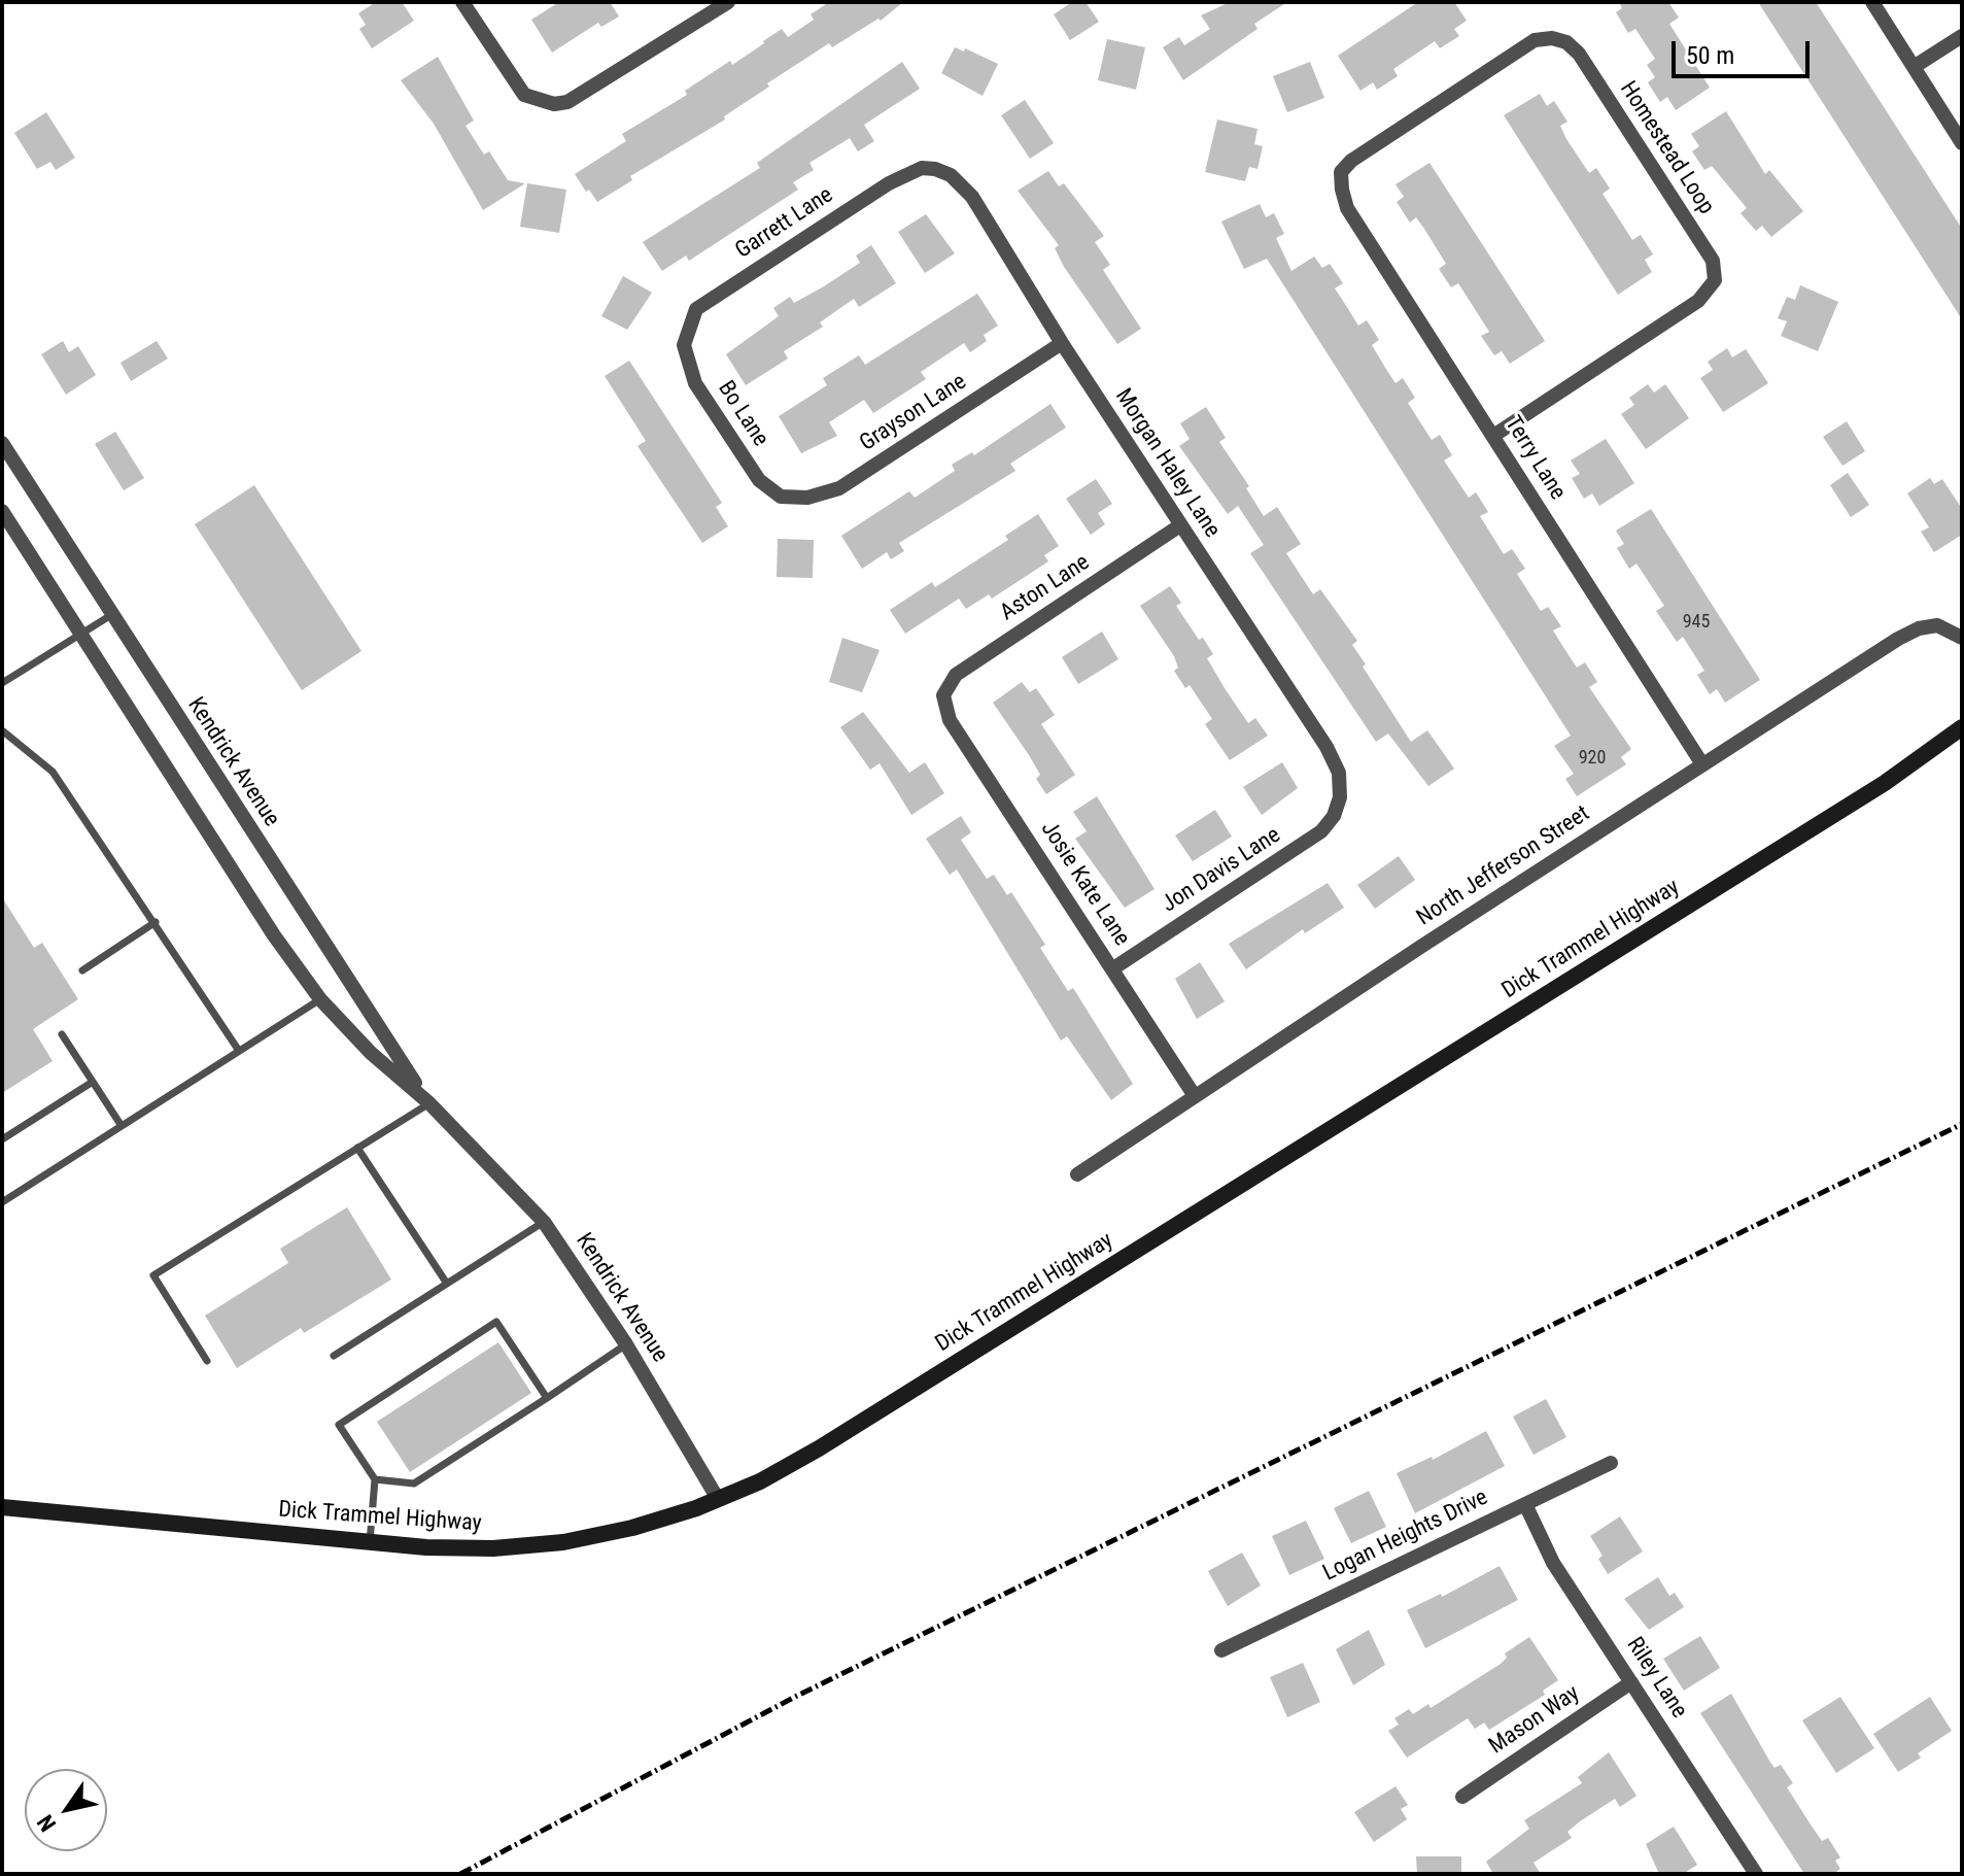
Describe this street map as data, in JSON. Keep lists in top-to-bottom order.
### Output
{
  "streets": {
    "main road": ["Dick Trammel Highway"],
    "street": [
      "Homestead Loop",
      "Garrett Lane",
      "Grayson Lane",
      "Bo Lane",
      "Terry Lane",
      "Morgan Haley Lane",
      "Aston Lane",
      "Kendrick Avenue",
      "North Jefferson Street",
      "Jon Davis Lane",
      "Josie Kate Lane",
      "Logan Heights Drive",
      "Riley Lane",
      "Mason Way"
    ]
  },
  "crossings": [
    ["Homestead Loop", "Terry Lane"],
    ["Garrett Lane", "Bo Lane"],
    ["Garrett Lane", "Morgan Haley Lane"],
    ["Grayson Lane", "Bo Lane"],
    ["Grayson Lane", "Morgan Haley Lane"],
    ["Terry Lane", "North Jefferson Street"],
    ["Morgan Haley Lane", "Aston Lane"],
    ["Morgan Haley Lane", "Jon Davis Lane"],
    ["Aston Lane", "Josie Kate Lane"],
    ["Kendrick Avenue", "Dick Trammel Highway"],
    ["North Jefferson Street", "Josie Kate Lane"],
    ["Jon Davis Lane", "Josie Kate Lane"],
    ["Logan Heights Drive", "Riley Lane"],
    ["Riley Lane", "Mason Way"]
  ],
  "house_numbers": ["945", "920"],
  "scale_bar": "50 m",
  "north": "bottom left"
}
